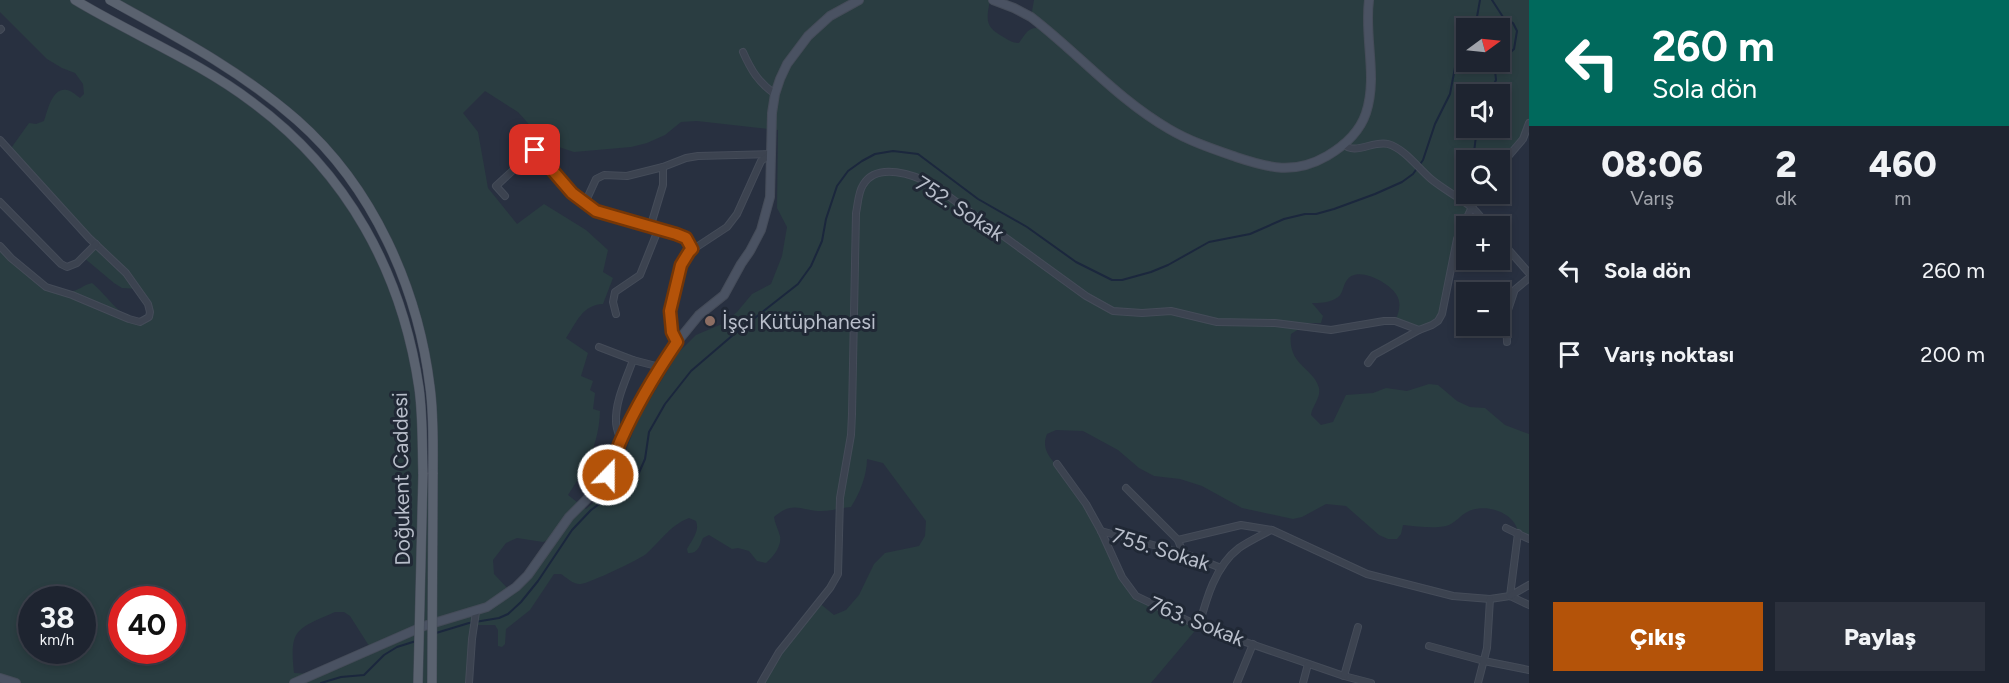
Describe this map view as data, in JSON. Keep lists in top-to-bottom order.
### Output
{
  "streets": {
    "main road": ["Doğukent Caddesi"],
    "street": ["752. Sokak", "755. Sokak", "763. Sokak"]
  },
  "crossings": [
    ["755. Sokak", "763. Sokak"]
  ],
  "places": ["İşçi Kütüphanesi"],
  "north": "right",
  "page": {
    "turn": ["260 m", "Sola dön"],
    "map_buttons": ["+", "−"],
    "eta": [
      "08:06",
      "Varış",
      "2",
      "dk",
      "460",
      "m"
    ],
    "list": [
      {
        "name": "Sola dön",
        "value": "260 m"
      },
      {
        "name": "Varış noktası",
        "value": "200 m"
      }
    ],
    "speed": "38 km/h",
    "limit": "40",
    "buttons": ["Çıkış", "Paylaş"]
  }
}
